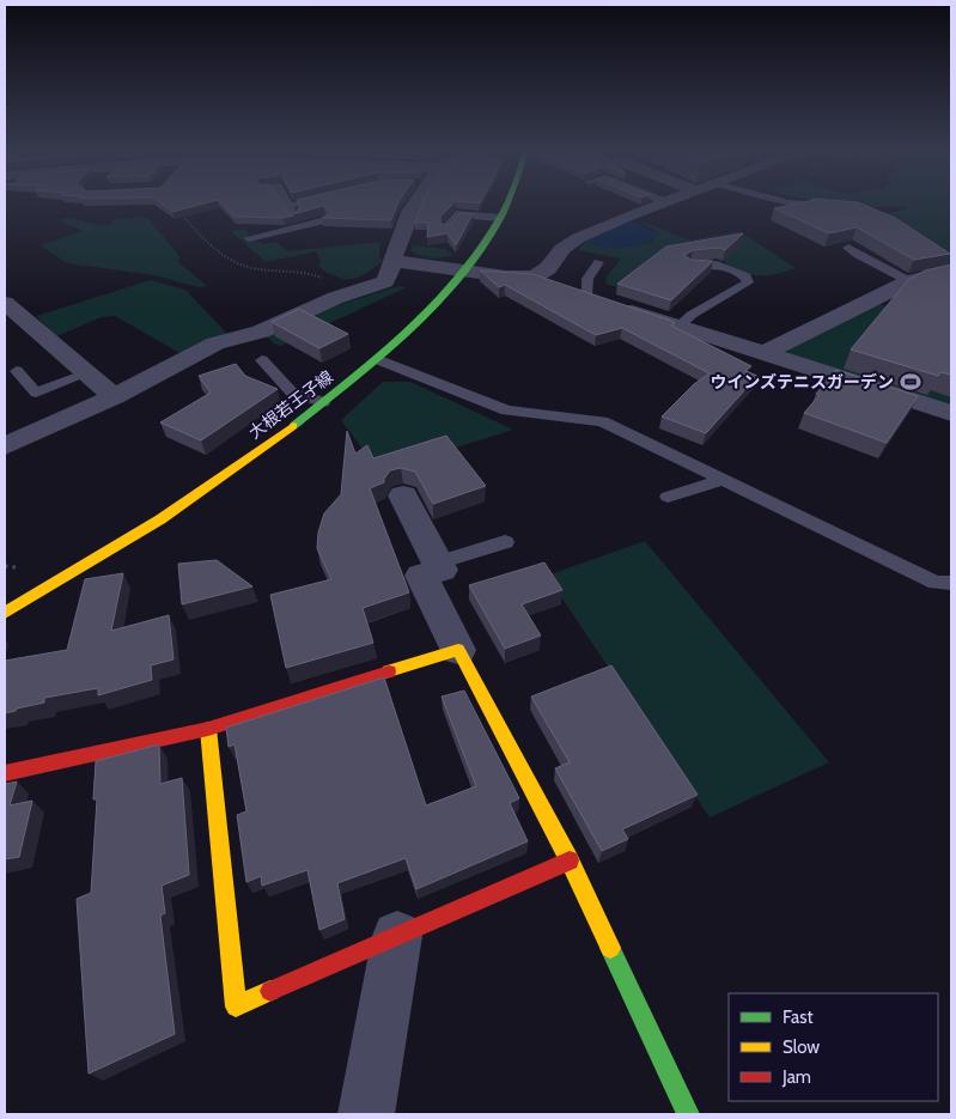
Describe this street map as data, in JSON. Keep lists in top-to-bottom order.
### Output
{
  "streets": {
    "street": ["大根若王子線"]
  },
  "places": {
    "sports": ["ウインズテニスガーデン"]
  },
  "legend": ["Fast", "Slow", "Jam"]
}
